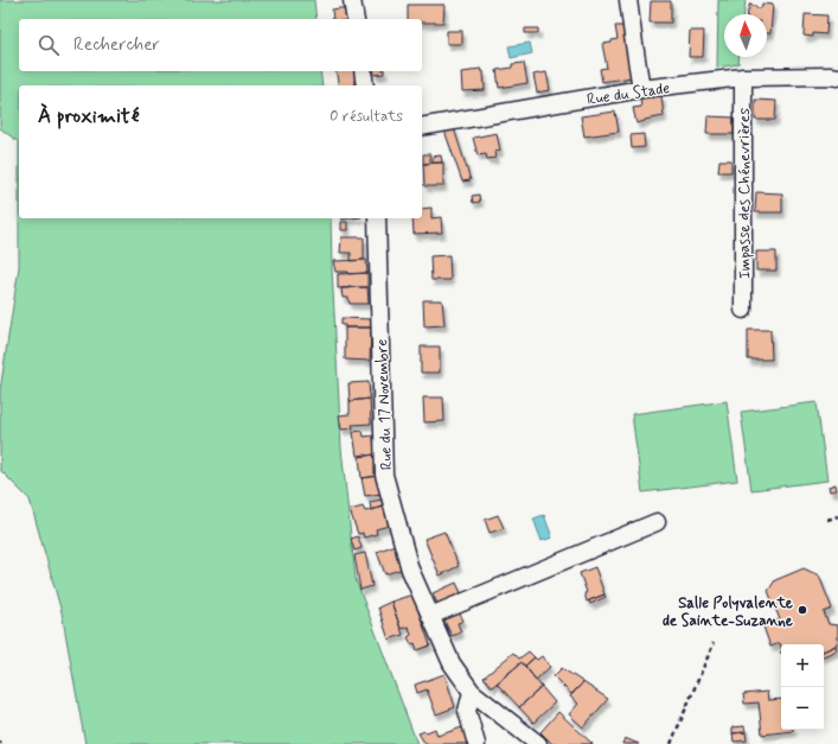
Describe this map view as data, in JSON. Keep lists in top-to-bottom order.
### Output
{
  "streets": {
    "street": ["Rue du Stade", "Impasse des Chénevrières", "Rue du 17 Novembre"]
  },
  "crossings": [
    ["Rue du Stade", "Impasse des Chénevrières"]
  ],
  "places": ["Salle Polyvalente de Sainte-Suzanne"],
  "north": "top",
  "page": {
    "search": "Rechercher",
    "heading": ["À proximité", "0 résultats"],
    "map_buttons": ["+", "−"]
  }
}
